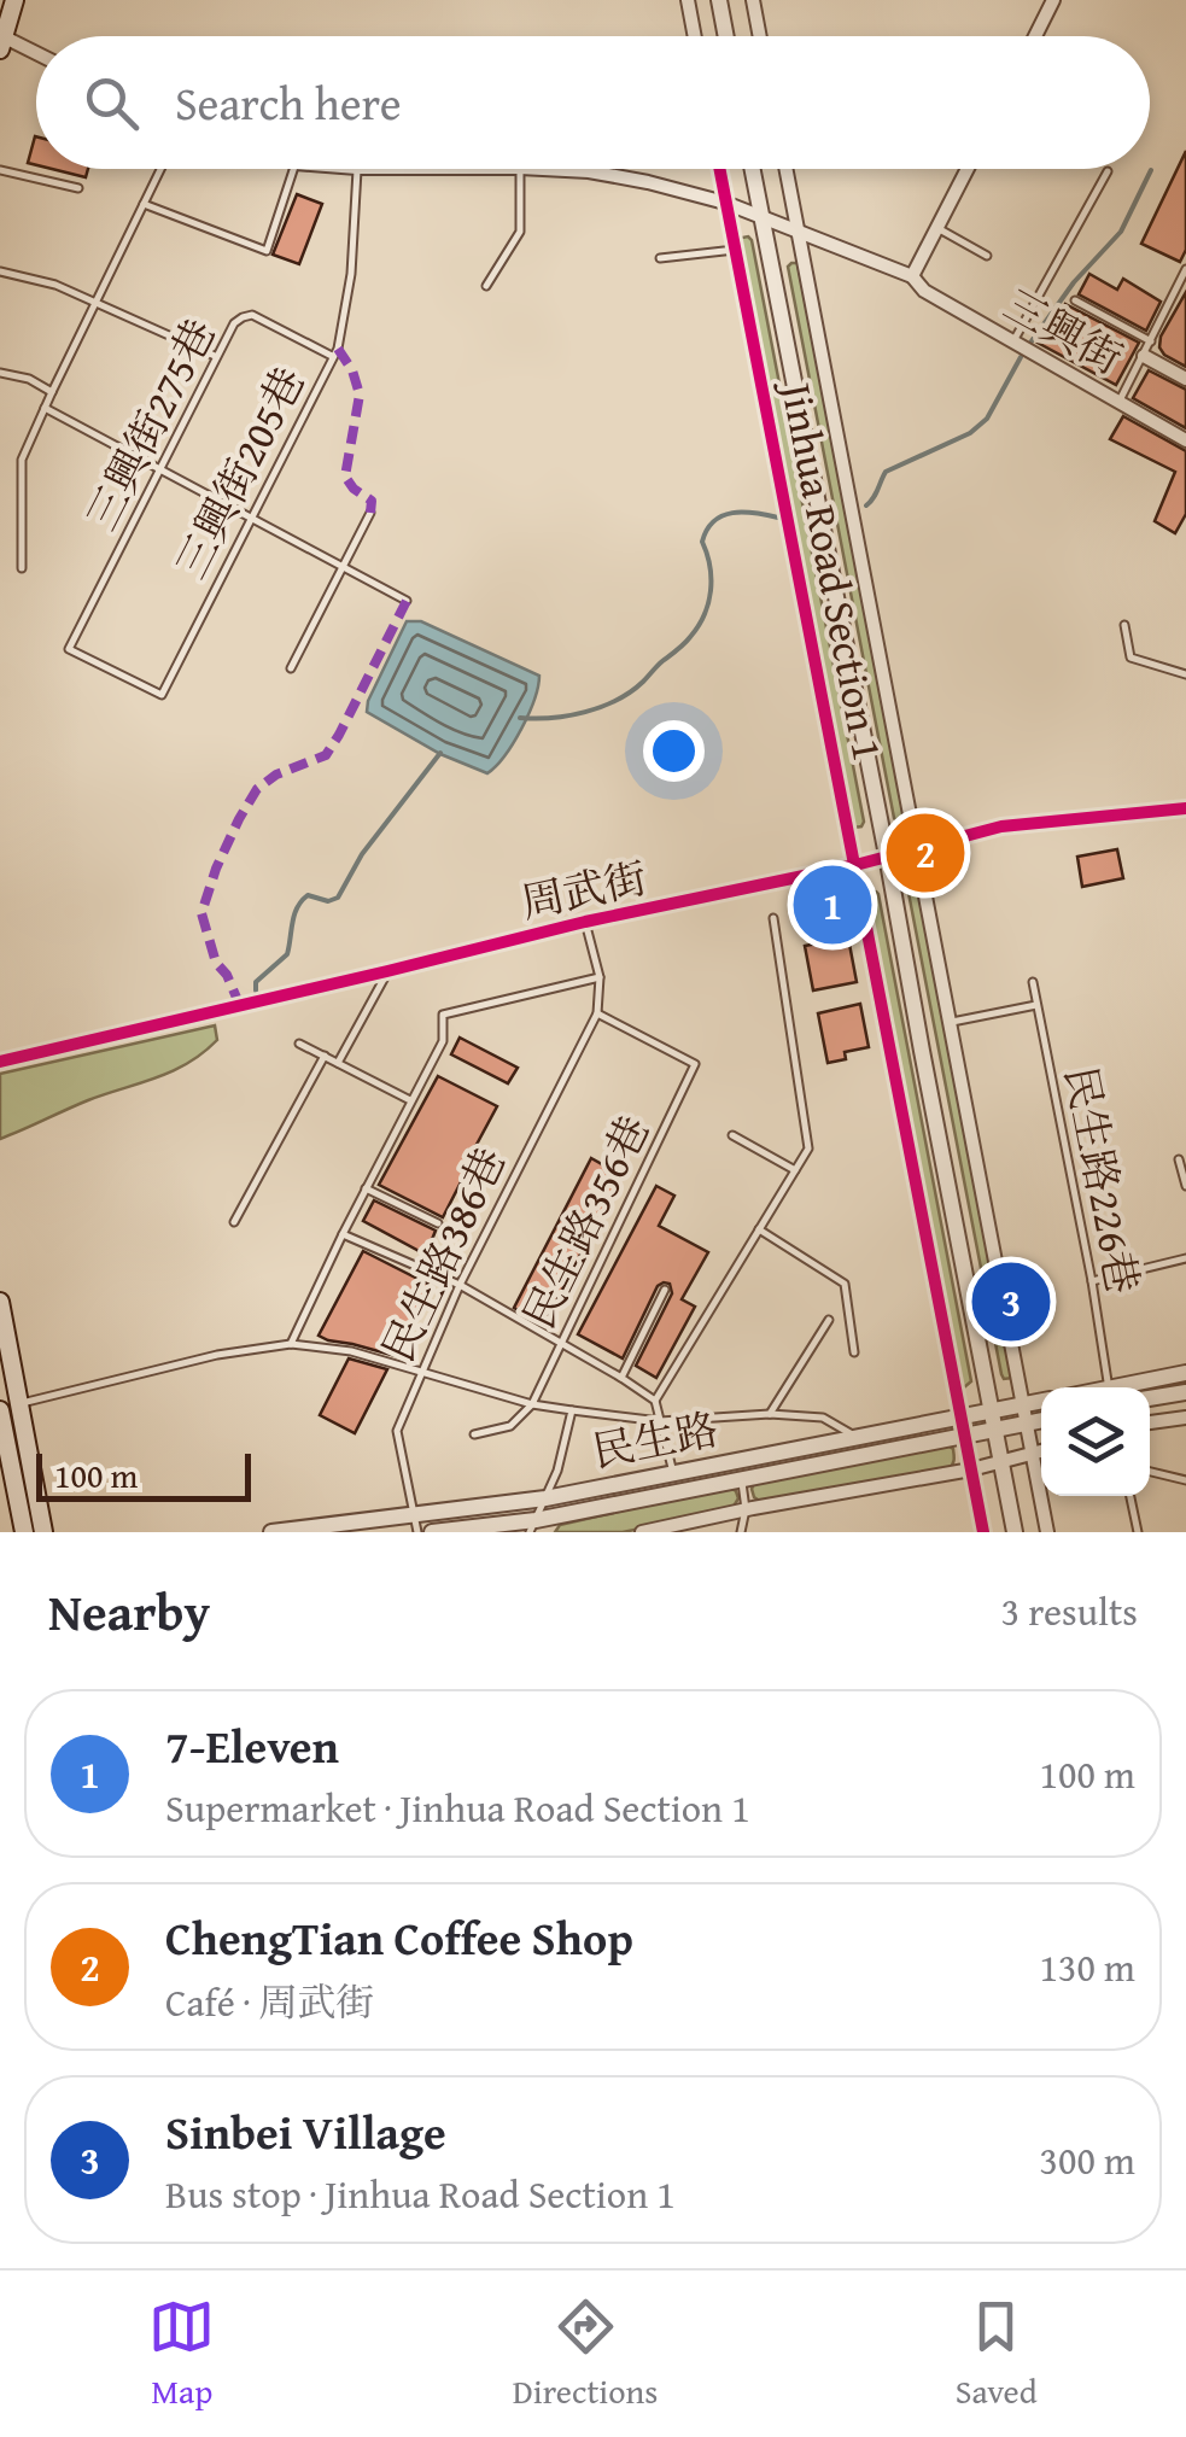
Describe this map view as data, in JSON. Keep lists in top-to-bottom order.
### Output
{
  "streets": {
    "street": [
      "三興街",
      "Jinhua Road Section 1",
      "周武街",
      "民生路"
    ],
    "lane": [
      "三興街275巷",
      "三興街205巷",
      "民生路226巷",
      "民生路356巷",
      "民生路386巷"
    ]
  },
  "crossings": [
    ["三興街", "Jinhua Road Section 1"],
    ["三興街275巷", "三興街205巷"],
    ["Jinhua Road Section 1", "周武街"],
    ["Jinhua Road Section 1", "民生路"],
    ["民生路356巷", "民生路386巷"],
    ["民生路386巷", "民生路"]
  ],
  "scale_bar": "100 m",
  "page": {
    "search": "Search here",
    "pins": ["2", "1", "3"],
    "scale": "100 m",
    "heading": ["Nearby", "3 results"],
    "list": [
      {
        "mark": "1",
        "name": "7-Eleven",
        "note": "Supermarket · Jinhua Road Section 1",
        "value": "100 m"
      },
      {
        "mark": "2",
        "name": "ChengTian Coffee Shop",
        "note": "Café · 周武街",
        "value": "130 m"
      },
      {
        "mark": "3",
        "name": "Sinbei Village",
        "note": "Bus stop · Jinhua Road Section 1",
        "value": "300 m"
      }
    ],
    "nav": ["Map", "Directions", "Saved"]
  }
}
